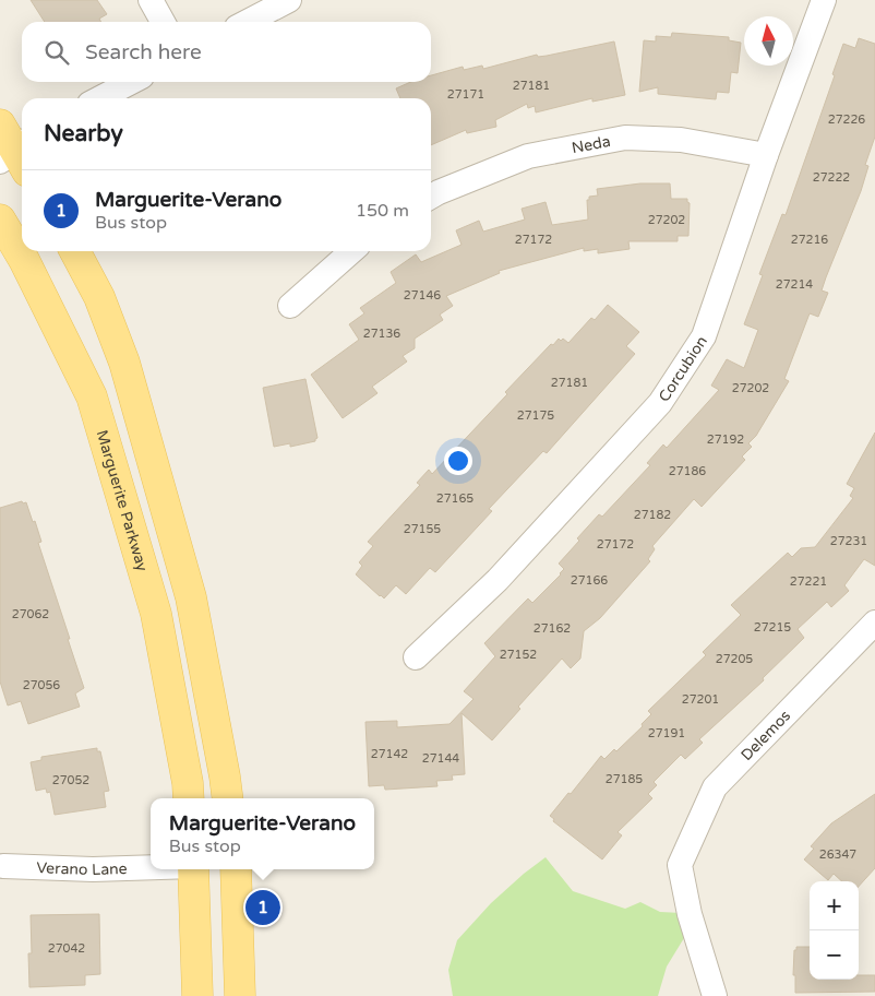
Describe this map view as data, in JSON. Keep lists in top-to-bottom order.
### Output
{
  "streets": {
    "main road": ["Marguerite Parkway"],
    "street": [
      "Neda",
      "Corcubion",
      "Delemos",
      "Verano Lane"
    ]
  },
  "crossings": [
    ["Neda", "Corcubion"]
  ],
  "house_numbers": [
    "27181",
    "27171",
    "27226",
    "27222",
    "27202",
    "27172",
    "27216",
    "27214",
    "27146",
    "27136",
    "27181",
    "27202",
    "27175",
    "27192",
    "27186",
    "27165",
    "27182",
    "27155",
    "27231",
    "27172",
    "27166",
    "27221",
    "27062",
    "27215",
    "27162",
    "27152",
    "27205",
    "27056",
    "27201",
    "27191",
    "27142",
    "27144",
    "27185",
    "27052",
    "26347",
    "27042"
  ],
  "north": "top",
  "page": {
    "search": "Search here",
    "heading": "Nearby",
    "list": [
      {
        "mark": "1",
        "name": "Marguerite-Verano",
        "note": "Bus stop",
        "value": "150 m"
      }
    ],
    "popup": ["Marguerite-Verano", "Bus stop"],
    "map_buttons": ["+", "−"],
    "pins": "1"
  }
}
